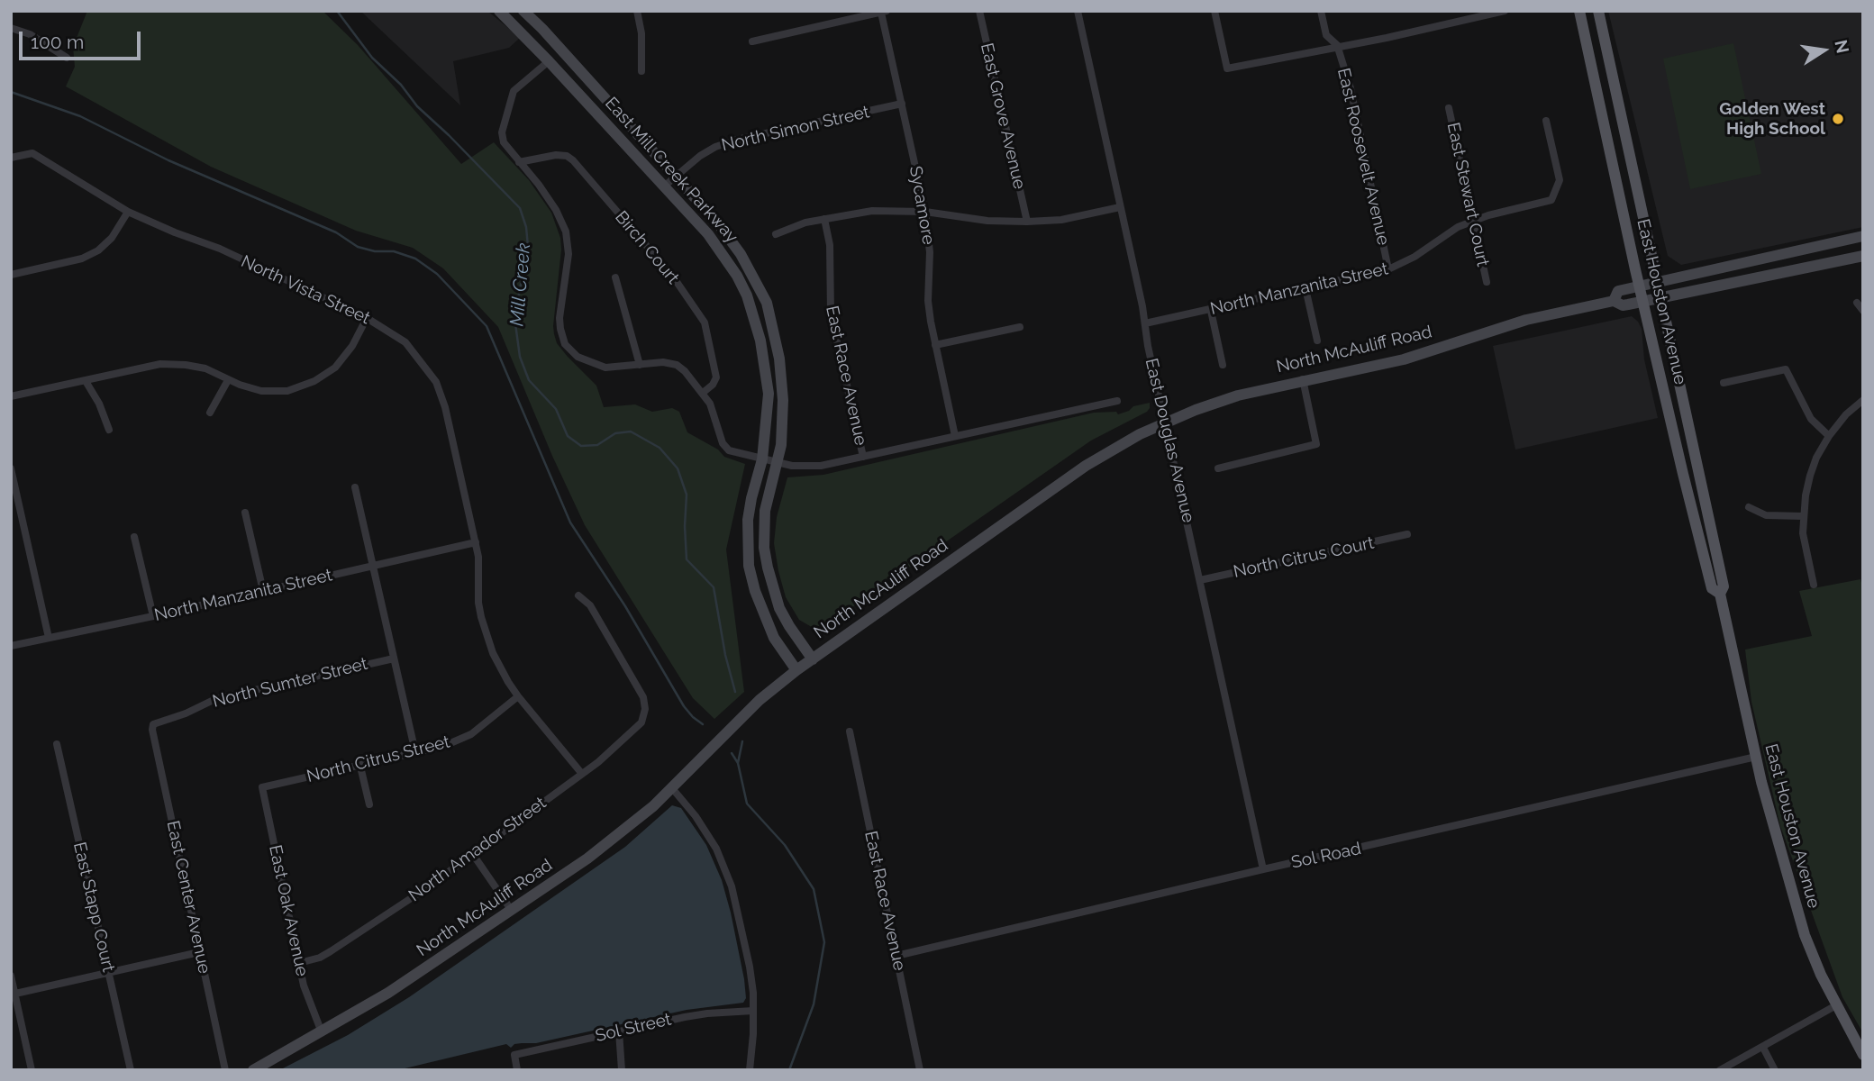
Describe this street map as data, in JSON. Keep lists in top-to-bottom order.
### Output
{
  "streets": {
    "main road": ["East Houston Avenue"],
    "street": [
      "East Grove Avenue",
      "North Simon Street",
      "East Roosevelt Avenue",
      "East Mill Creek Parkway",
      "East Stewart Court",
      "Sycamore",
      "Birch Court",
      "North Manzanita Street",
      "North Vista Street",
      "North McAuliff Road",
      "East Race Avenue",
      "East Douglas Avenue",
      "North Citrus Court",
      "North Sumter Street",
      "North Citrus Street",
      "North Amador Street",
      "Sol Road",
      "East Center Avenue",
      "East Stapp Court",
      "East Oak Avenue",
      "Sol Street"
    ]
  },
  "crossings": [
    ["North Simon Street", "East Mill Creek Parkway"],
    ["North Simon Street", "Sycamore"],
    ["East Roosevelt Avenue", "North Manzanita Street"],
    ["East Mill Creek Parkway", "North McAuliff Road"],
    ["East Stewart Court", "North Manzanita Street"],
    ["North Manzanita Street", "North Vista Street"],
    ["North Manzanita Street", "East Douglas Avenue"],
    ["North Vista Street", "North Citrus Street"],
    ["North Vista Street", "North Amador Street"],
    ["East Houston Avenue", "North McAuliff Road"],
    ["East Houston Avenue", "Sol Road"],
    ["North McAuliff Road", "East Douglas Avenue"],
    ["North McAuliff Road", "East Oak Avenue"],
    ["East Race Avenue", "Sol Road"],
    ["East Douglas Avenue", "North Citrus Court"],
    ["East Douglas Avenue", "Sol Road"],
    ["North Sumter Street", "East Center Avenue"],
    ["North Citrus Street", "East Oak Avenue"],
    ["North Amador Street", "East Oak Avenue"]
  ],
  "water": ["Mill Creek"],
  "places": ["Golden West High School"],
  "scale_bar": "100 m",
  "north": "right"
}
